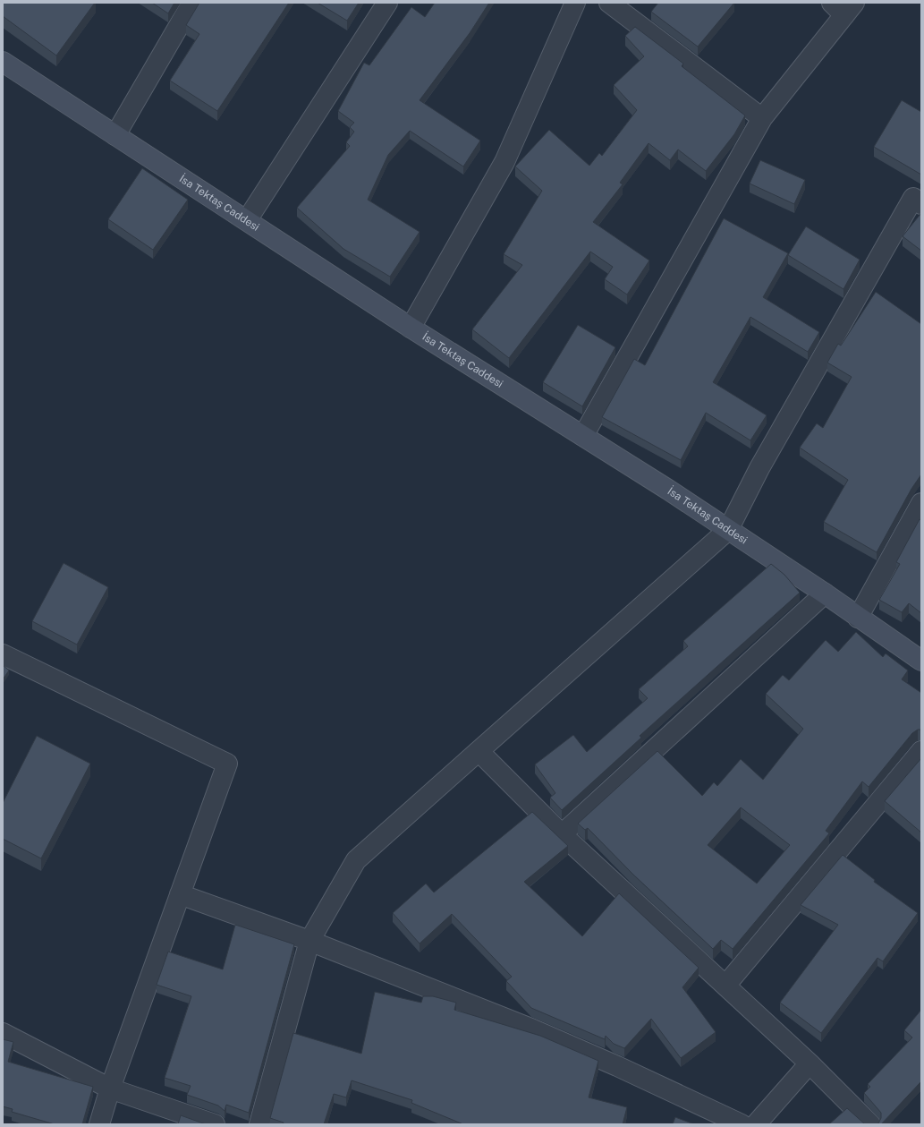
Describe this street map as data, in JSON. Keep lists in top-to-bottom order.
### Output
{
  "streets": {
    "street": ["İsa Tektaş Caddesi"]
  }
}
